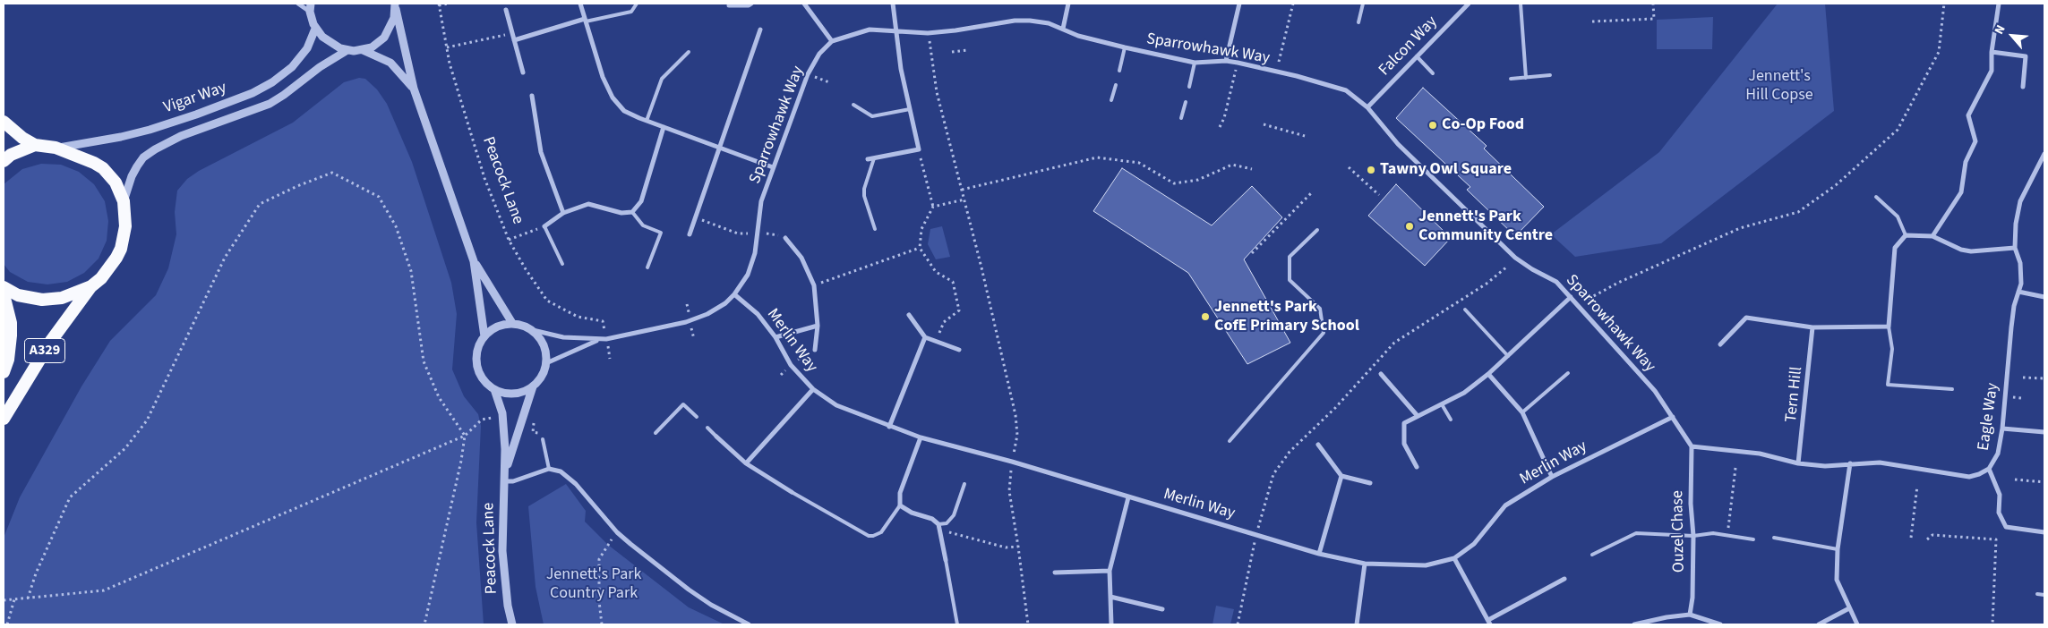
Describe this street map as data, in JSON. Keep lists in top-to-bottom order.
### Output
{
  "streets": {
    "highway": ["A329"],
    "street": [
      "Falcon Way",
      "Sparrowhawk Way",
      "Vigar Way",
      "Peacock Lane",
      "Merlin Way",
      "Tern Hill",
      "Eagle Way",
      "Ouzel Chase"
    ]
  },
  "crossings": [
    ["Falcon Way", "Sparrowhawk Way"],
    ["Sparrowhawk Way", "Peacock Lane"],
    ["Sparrowhawk Way", "Merlin Way"],
    ["Sparrowhawk Way", "Eagle Way"],
    ["Sparrowhawk Way", "Ouzel Chase"],
    ["Vigar Way", "A329"],
    ["Tern Hill", "Eagle Way"],
    ["Eagle Way", "Ouzel Chase"]
  ],
  "parks": ["Jennett's Hill Copse", "Jennett's Park Country Park"],
  "places": [
    "Co-Op Food",
    "Tawny Owl Square",
    "Jennett's Park Community Centre",
    "Jennett's Park CofE Primary School"
  ],
  "north": "top left"
}
